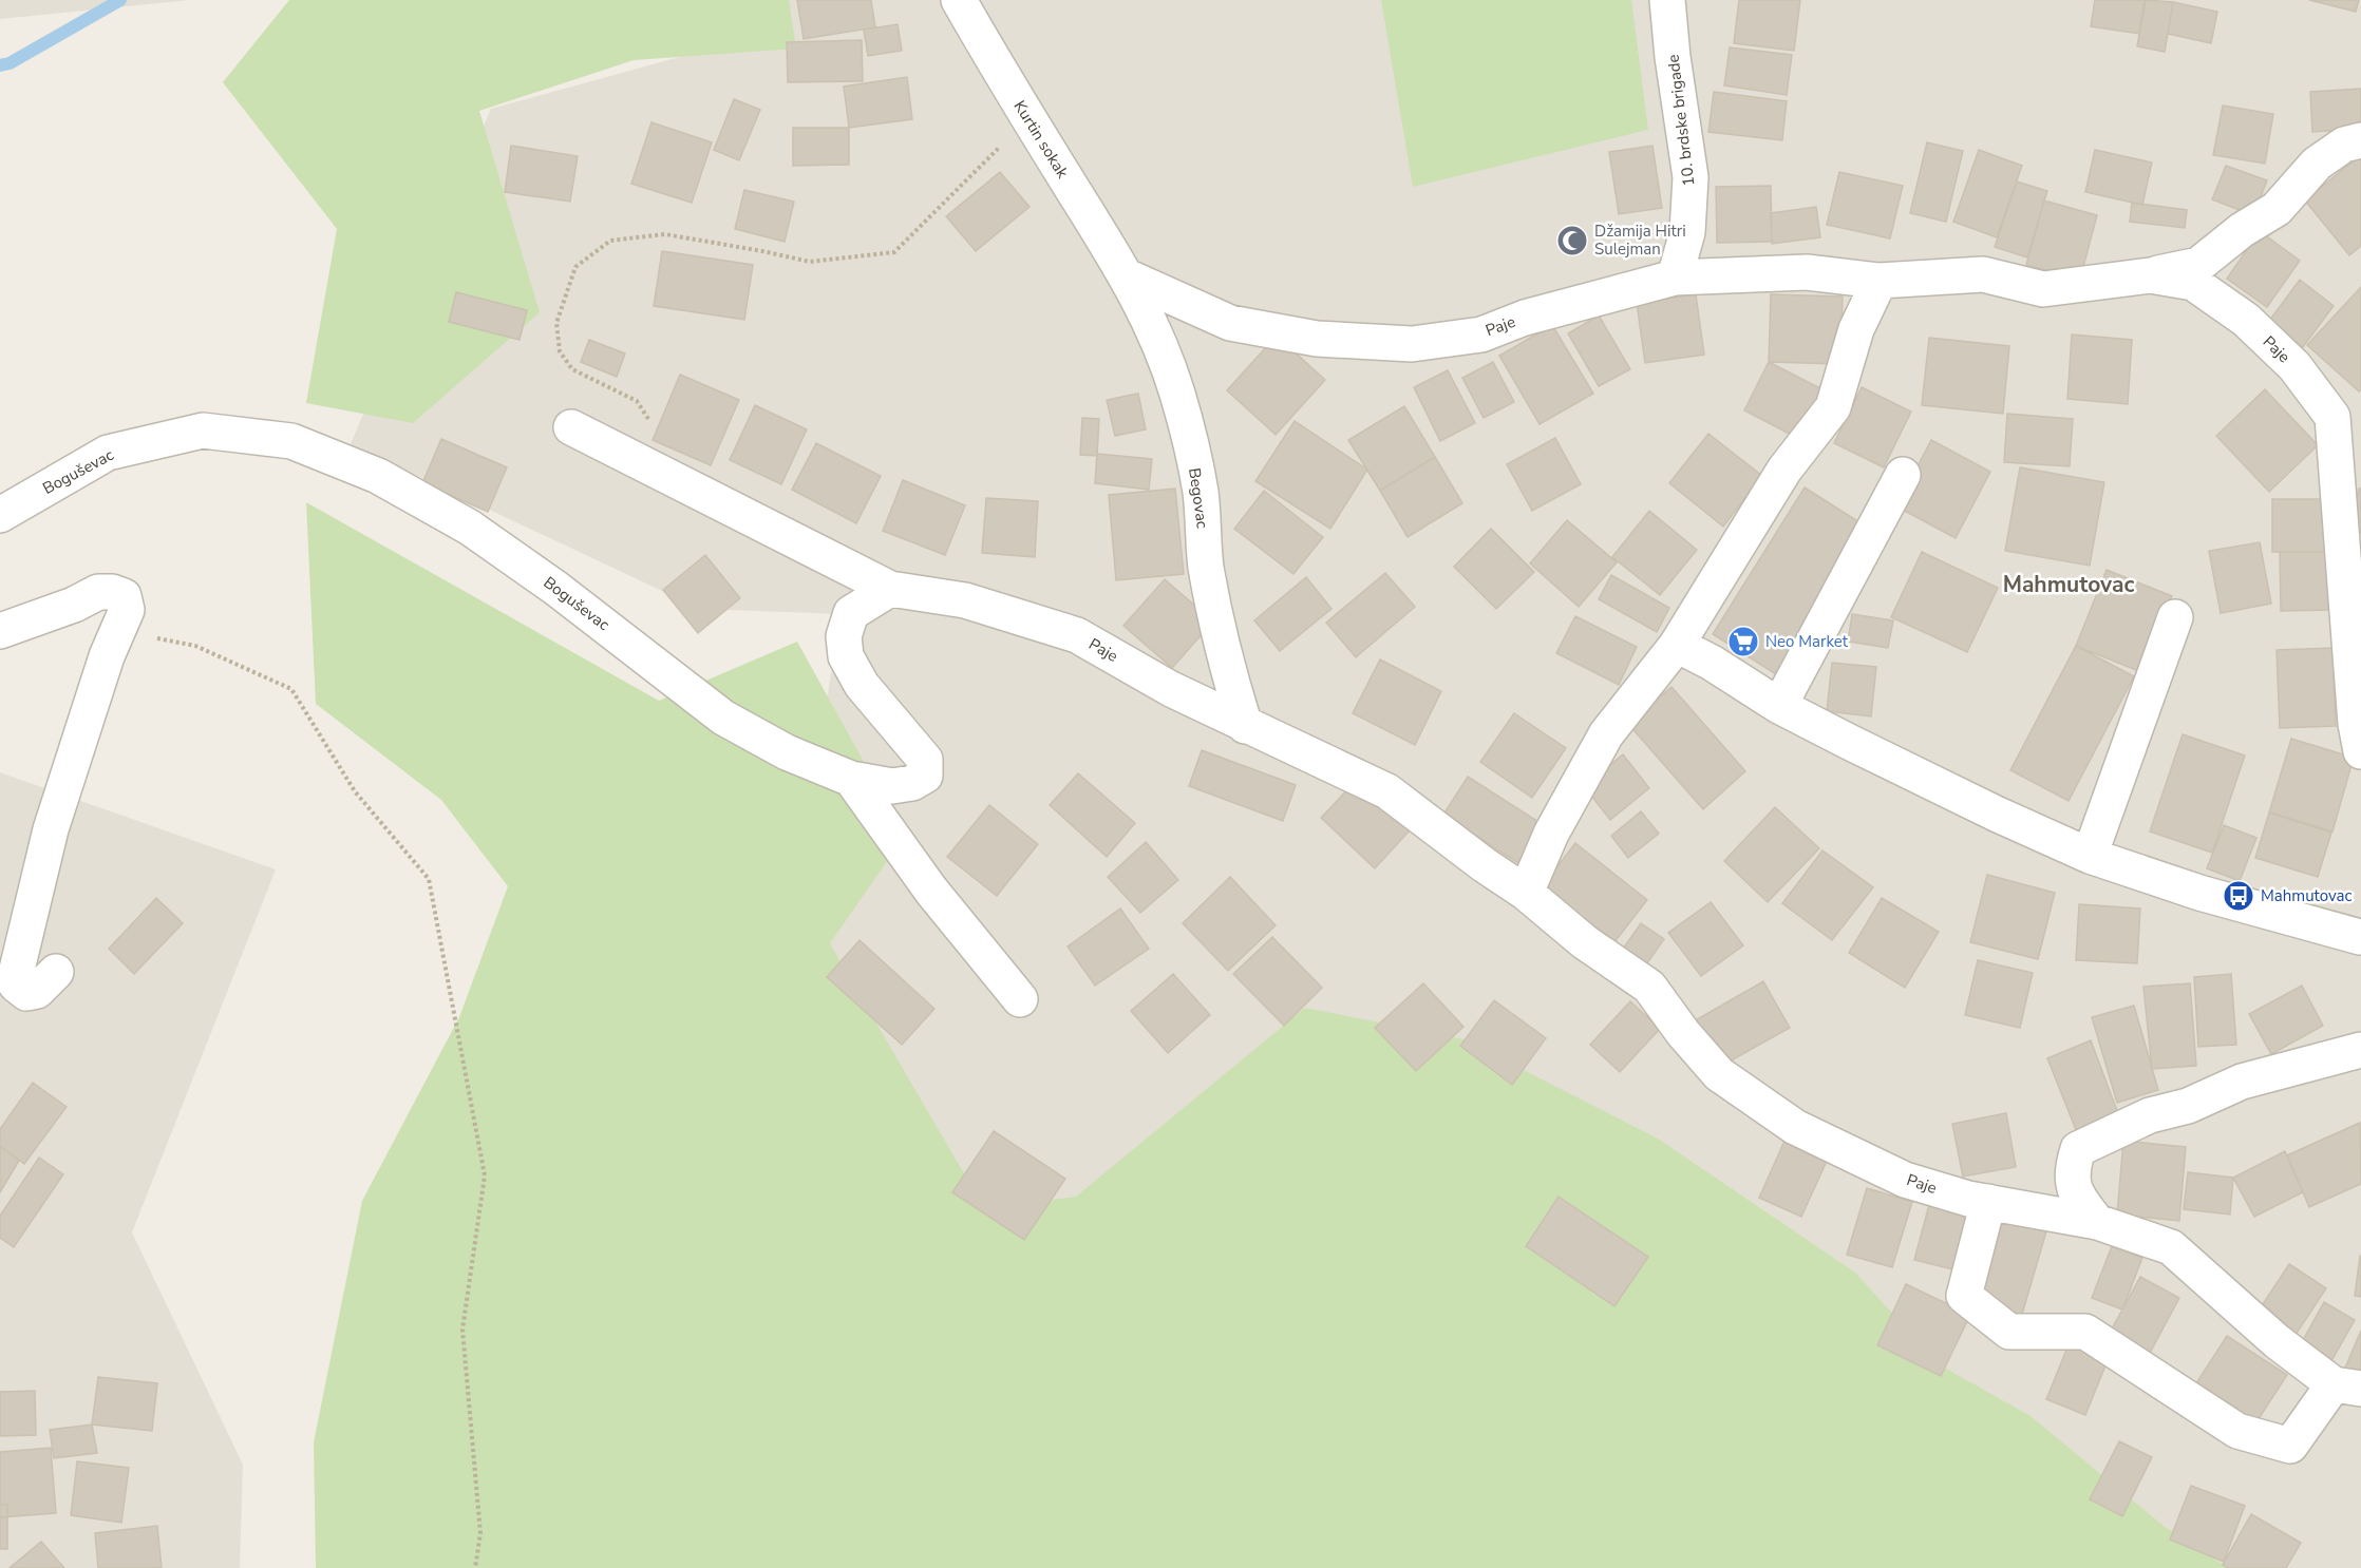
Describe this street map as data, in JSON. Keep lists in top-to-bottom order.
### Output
{
  "streets": {
    "street": [
      "10. brdske brigade",
      "Kurtin sokak",
      "Paje",
      "Boguševac",
      "Begovac"
    ]
  },
  "crossings": [
    ["10. brdske brigade", "Paje"],
    ["Kurtin sokak", "Paje"],
    ["Kurtin sokak", "Begovac"],
    ["Paje", "Boguševac"],
    ["Paje", "Begovac"]
  ],
  "districts": ["Mahmutovac"],
  "places": {
    "mosque": ["Džamija Hitri Sulejman"],
    "supermarket": ["Neo Market"],
    "bus stop": ["Mahmutovac"]
  }
}
